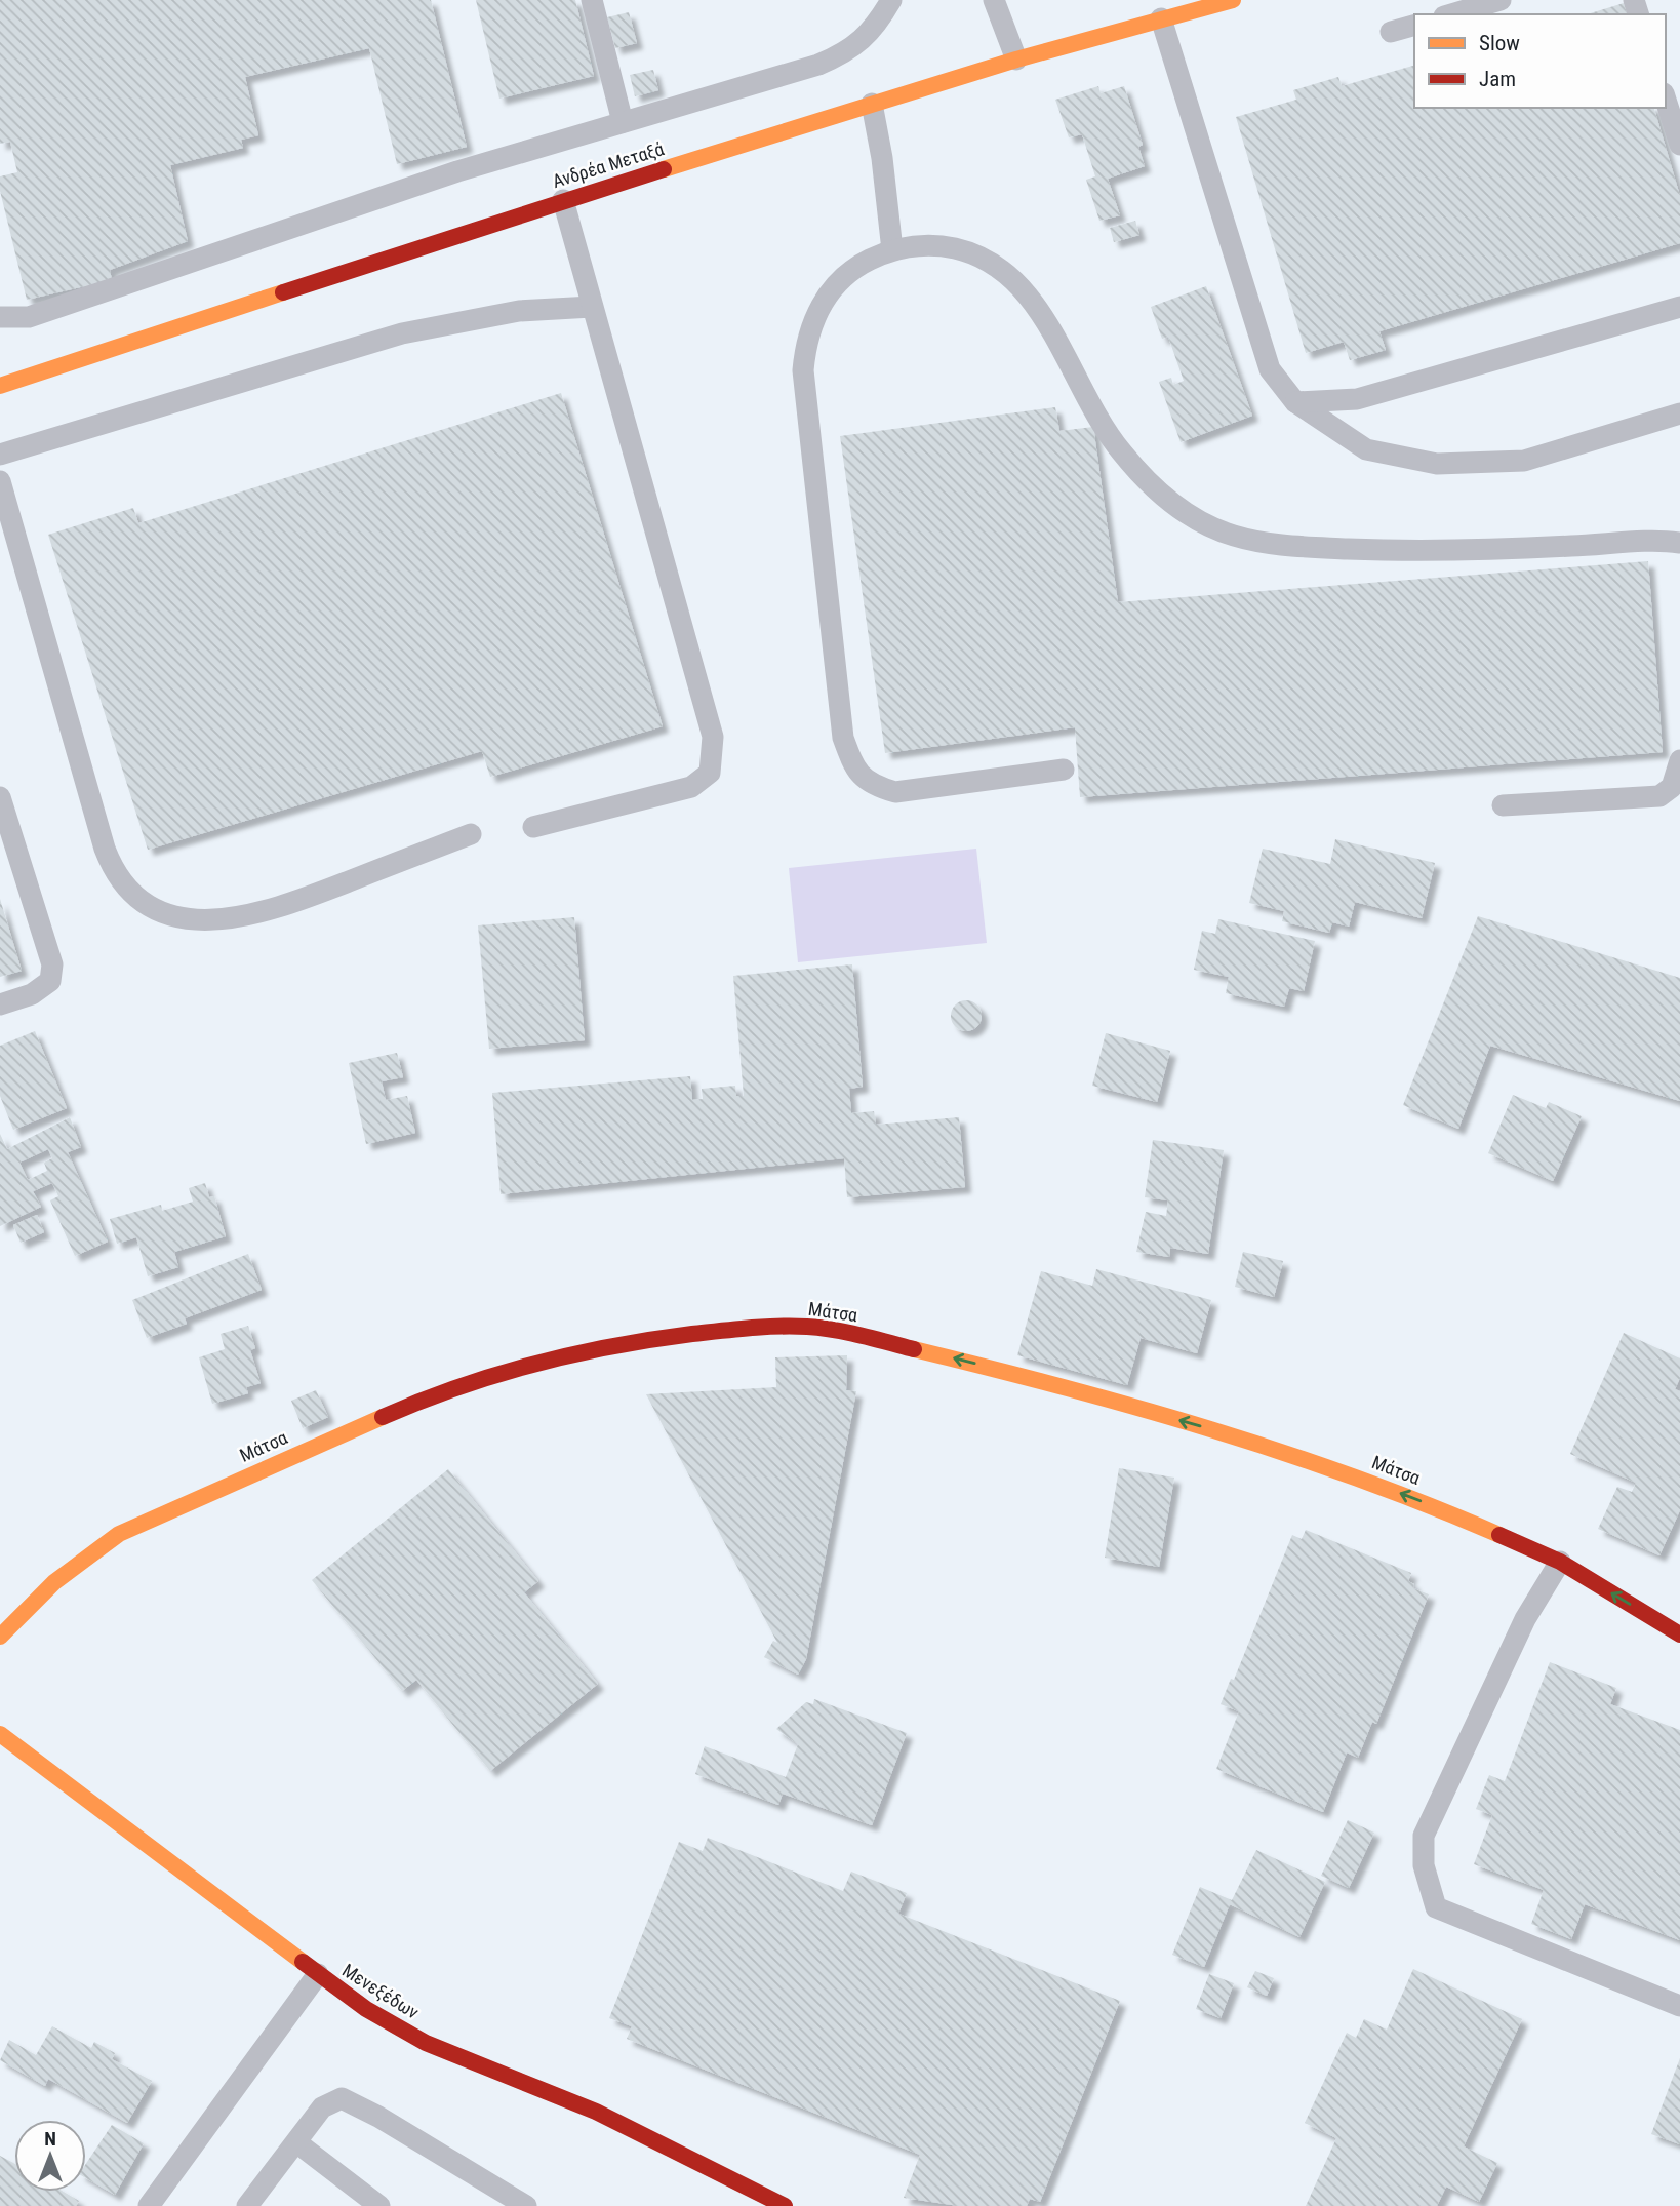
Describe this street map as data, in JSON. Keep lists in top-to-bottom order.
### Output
{
  "streets": {
    "street": ["Ανδρέα Μεταξά", "Μάτσα", "Μενεξέδων"]
  },
  "one_way": ["Μάτσα"],
  "legend": ["Slow", "Jam"],
  "north": "top"
}
